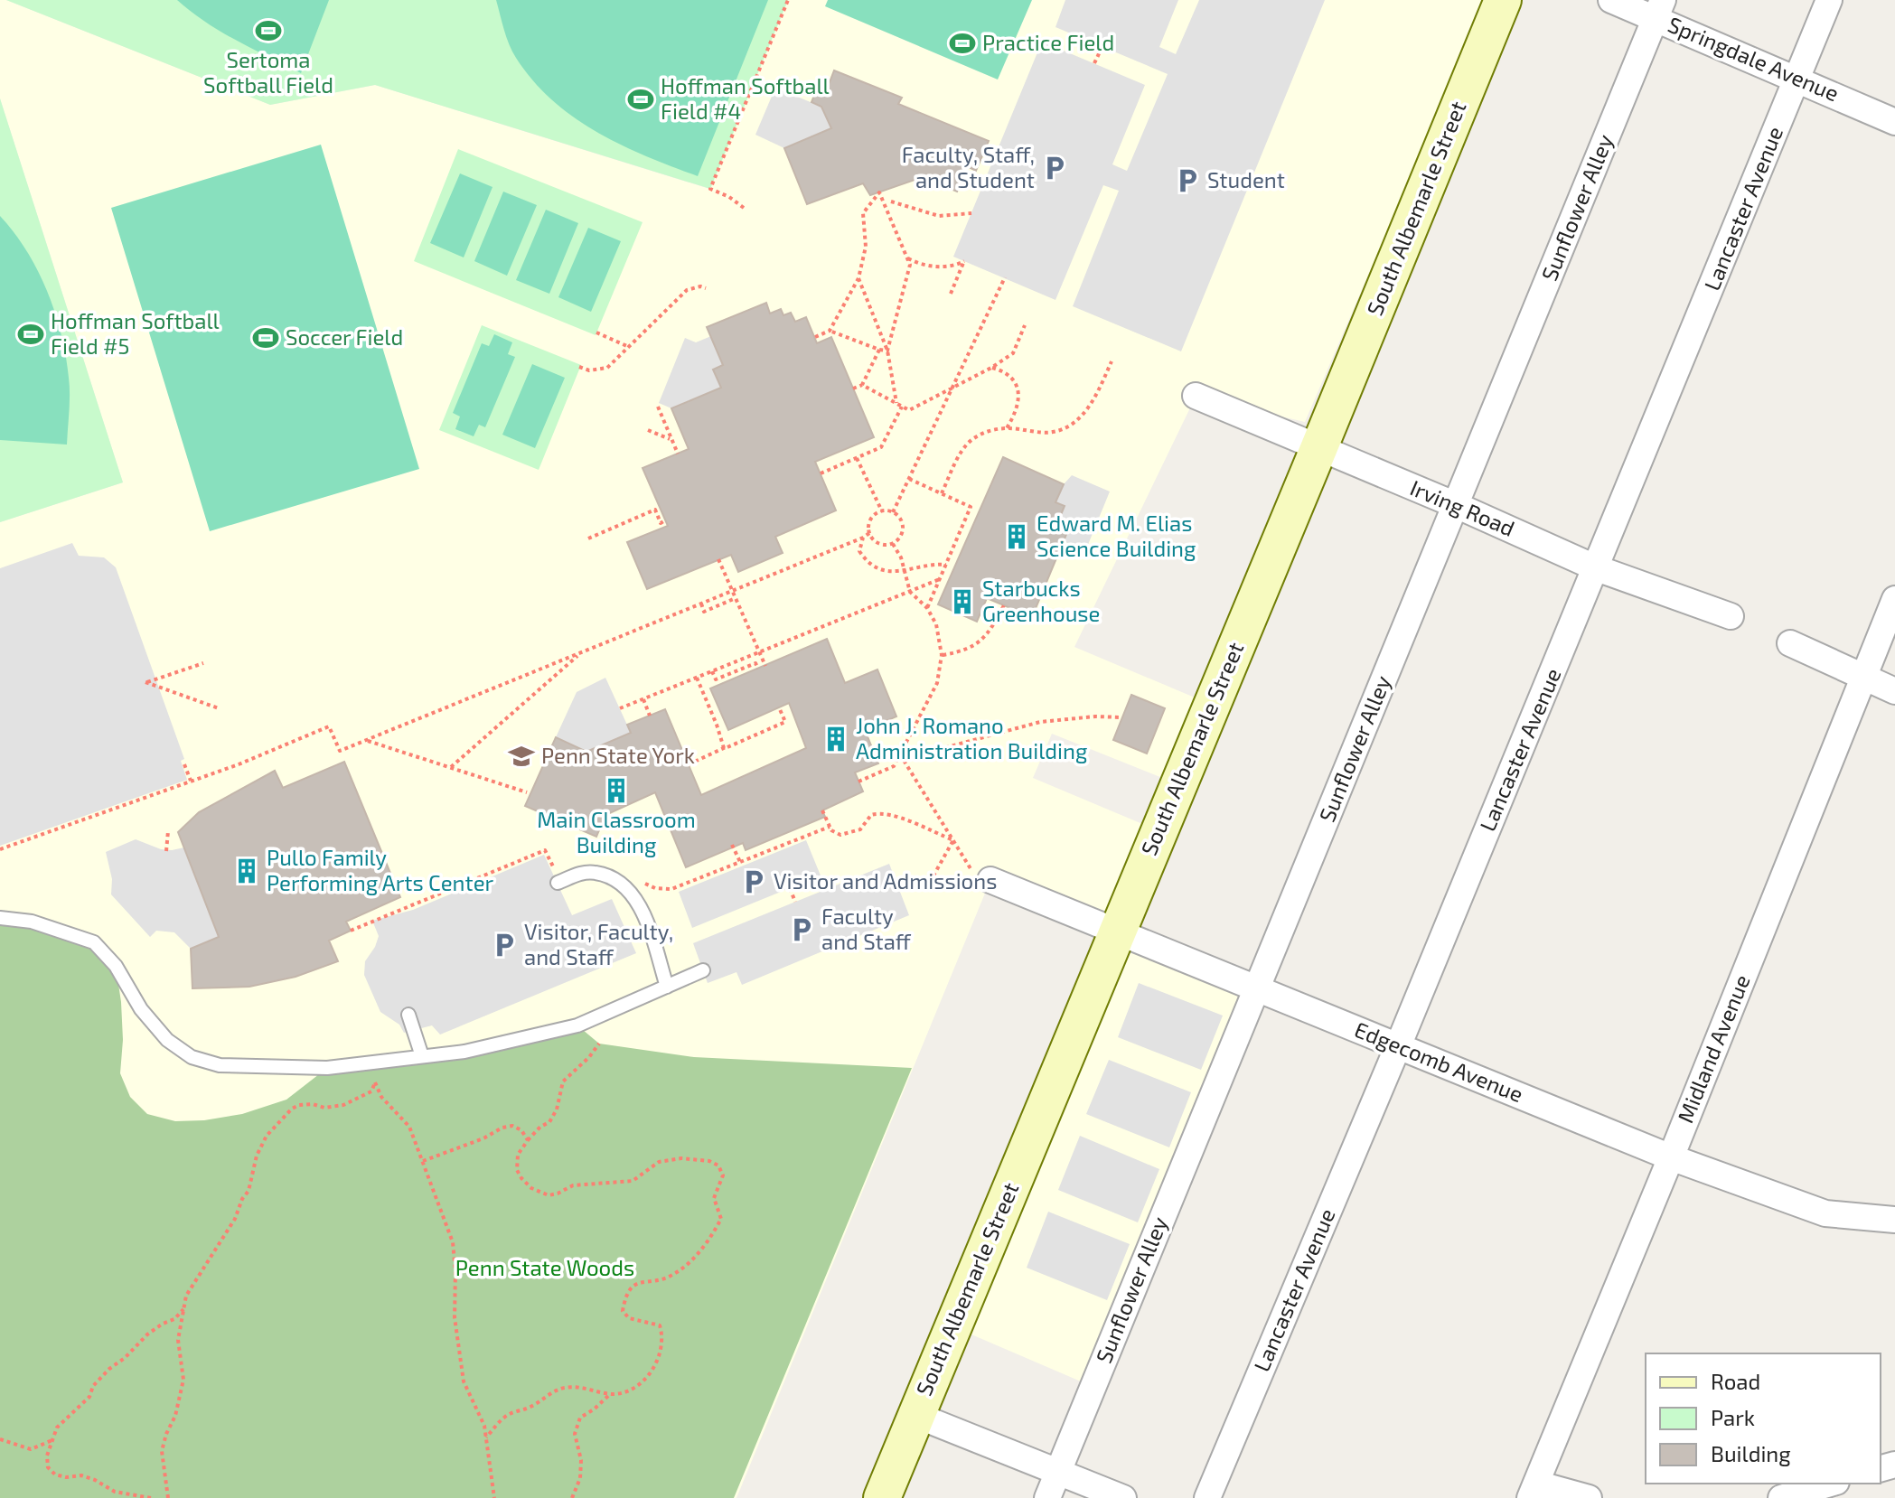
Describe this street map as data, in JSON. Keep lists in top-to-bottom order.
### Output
{
  "streets": {
    "street": [
      "Springdale Avenue",
      "Sunflower Alley",
      "South Albemarle Street",
      "Lancaster Avenue",
      "Irving Road",
      "Midland Avenue",
      "Edgecomb Avenue"
    ]
  },
  "crossings": [
    ["Springdale Avenue", "Sunflower Alley"],
    ["Springdale Avenue", "Lancaster Avenue"],
    ["Sunflower Alley", "Irving Road"],
    ["Sunflower Alley", "Edgecomb Avenue"],
    ["South Albemarle Street", "Irving Road"],
    ["South Albemarle Street", "Edgecomb Avenue"],
    ["Lancaster Avenue", "Irving Road"],
    ["Lancaster Avenue", "Edgecomb Avenue"],
    ["Midland Avenue", "Edgecomb Avenue"]
  ],
  "parks": ["Penn State Woods"],
  "places": {
    "sports": [
      "Sertoma Softball Field",
      "Practice Field",
      "Hoffman Softball Field #4",
      "Hoffman Softball Field #5",
      "Soccer Field"
    ],
    "parking": [
      "Faculty, Staff, and Student",
      "Student",
      "Visitor and Admissions",
      "Faculty and Staff",
      "Visitor, Faculty, and Staff"
    ],
    "building": [
      "Edward M. Elias Science Building",
      "Starbucks Greenhouse",
      "John J. Romano Administration Building",
      "Main Classroom Building",
      "Pullo Family Performing Arts Center"
    ],
    "school or university": ["Penn State York"]
  },
  "legend": ["Road", "Park", "Building"]
}
